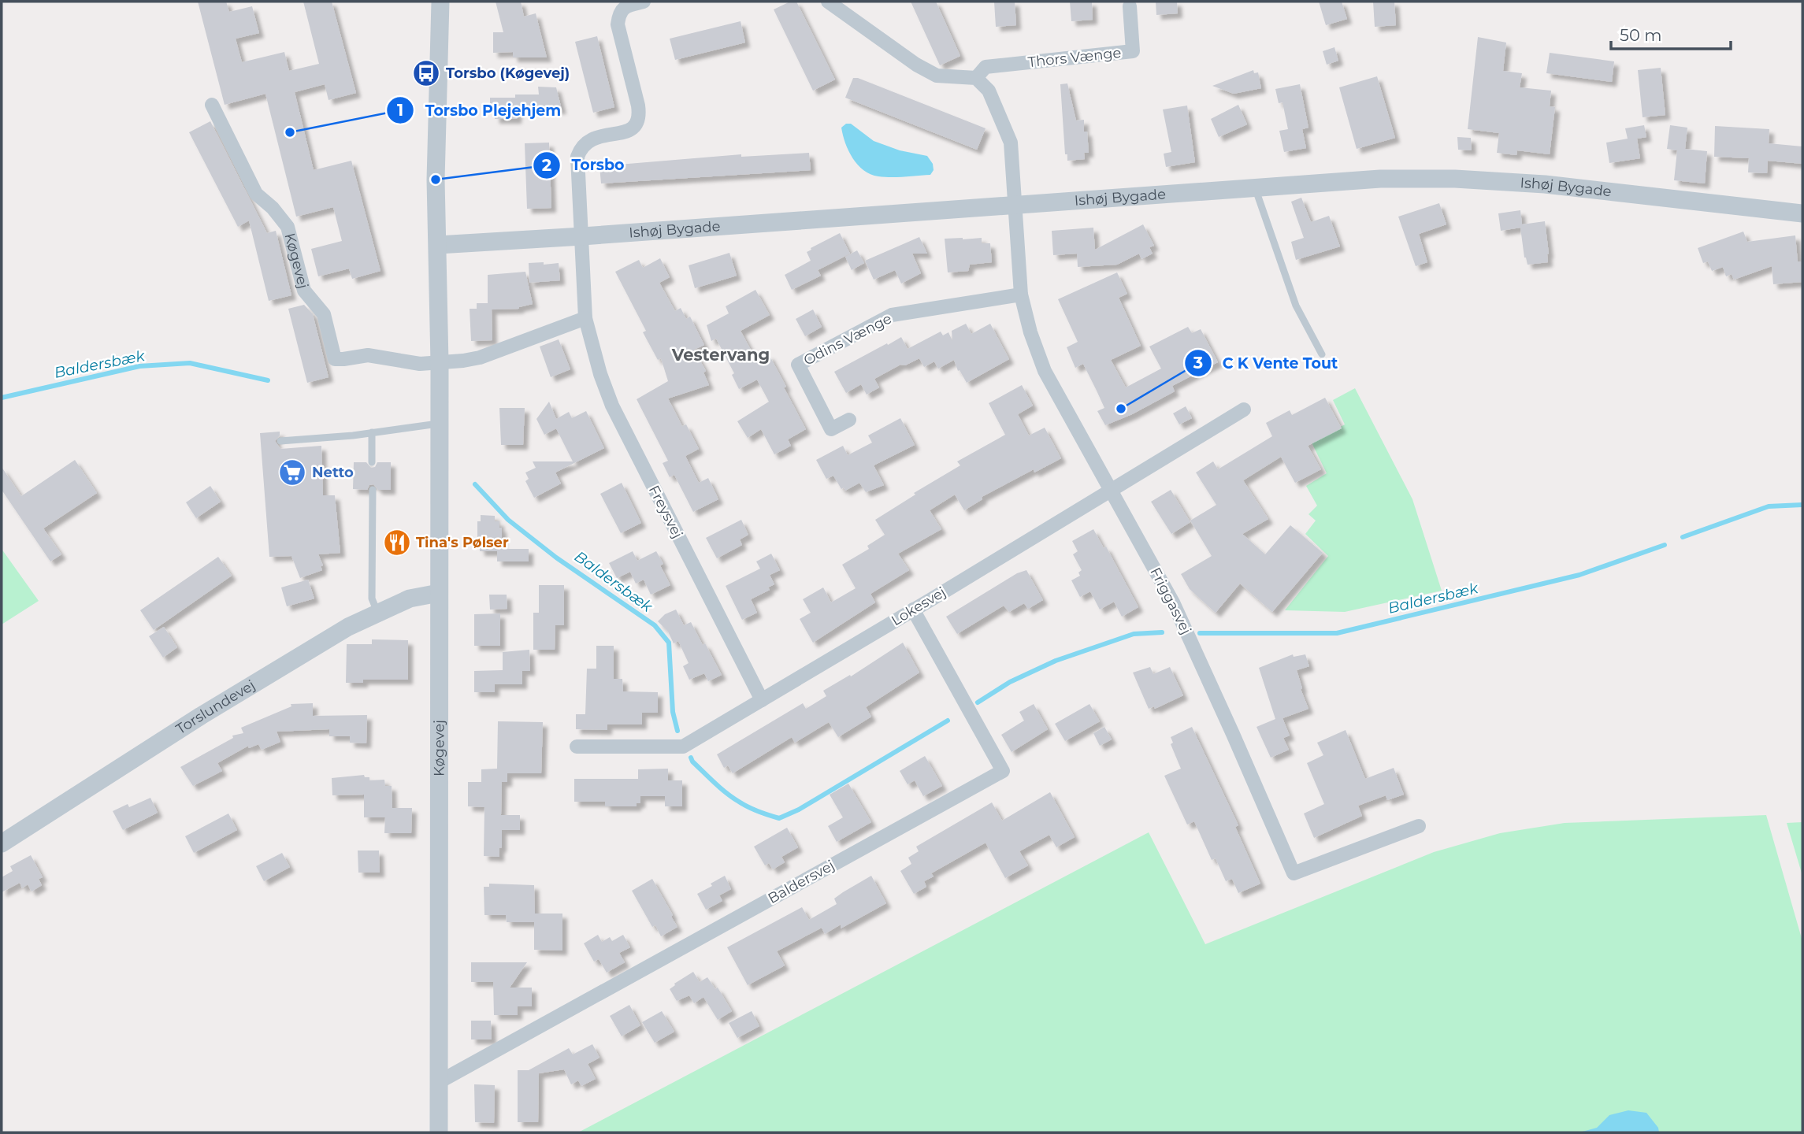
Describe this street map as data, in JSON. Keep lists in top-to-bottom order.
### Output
{
  "streets": {
    "street": [
      "Thors Vænge",
      "Ishøj Bygade",
      "Køgevej",
      "Odins Vænge",
      "Freysvej",
      "Friggasvej",
      "Lokesvej",
      "Torslundevej",
      "Baldersvej"
    ]
  },
  "crossings": [
    ["Ishøj Bygade", "Køgevej"],
    ["Ishøj Bygade", "Freysvej"],
    ["Ishøj Bygade", "Friggasvej"],
    ["Køgevej", "Torslundevej"],
    ["Køgevej", "Baldersvej"],
    ["Odins Vænge", "Friggasvej"],
    ["Freysvej", "Lokesvej"],
    ["Friggasvej", "Lokesvej"],
    ["Lokesvej", "Baldersvej"]
  ],
  "districts": ["Vestervang"],
  "water": ["Baldersbæk"],
  "places": {
    "bus stop": ["Torsbo (Køgevej)"],
    "other": ["Torsbo Plejehjem", "Torsbo", "C K Vente Tout"],
    "supermarket": ["Netto"],
    "restaurant": ["Tina's Pølser"]
  },
  "scale_bar": "50 m"
}
